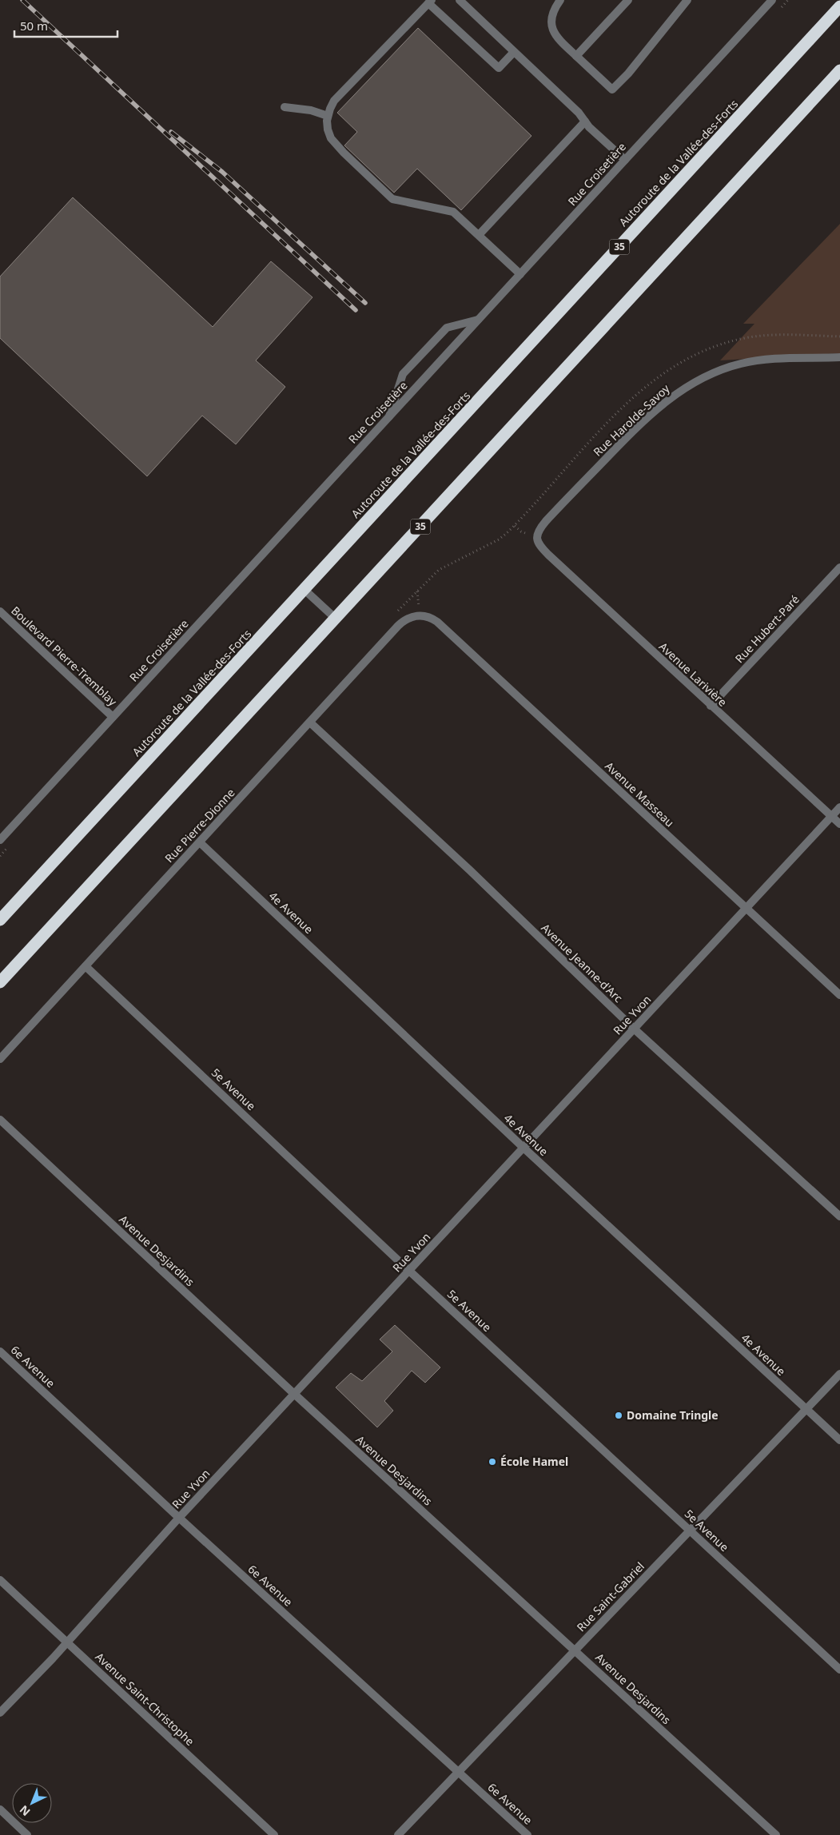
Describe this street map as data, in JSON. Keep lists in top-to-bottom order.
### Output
{
  "streets": {
    "highway": ["Autoroute de la Vallée-des-Forts", "35"],
    "street": [
      "Rue Croisetière",
      "Rue Harolde-Savoy",
      "Rue Hubert-Paré",
      "Boulevard Pierre-Tremblay",
      "Avenue Larivière",
      "Avenue Masseau",
      "Rue Pierre-Dionne",
      "4e Avenue",
      "Avenue Jeanne-d'Arc",
      "Rue Yvon",
      "5e Avenue",
      "Avenue Desjardins",
      "6e Avenue",
      "Rue Saint-Gabriel",
      "Avenue Saint-Christophe"
    ]
  },
  "crossings": [
    ["Rue Croisetière", "Boulevard Pierre-Tremblay"],
    ["Rue Harolde-Savoy", "Avenue Larivière"],
    ["Rue Hubert-Paré", "Avenue Larivière"],
    ["Avenue Larivière", "Rue Yvon"],
    ["Avenue Masseau", "Rue Pierre-Dionne"],
    ["Avenue Masseau", "Rue Yvon"],
    ["Rue Pierre-Dionne", "4e Avenue"],
    ["Rue Pierre-Dionne", "Avenue Jeanne-d'Arc"],
    ["Rue Pierre-Dionne", "5e Avenue"],
    ["4e Avenue", "Rue Yvon"],
    ["4e Avenue", "Rue Saint-Gabriel"],
    ["Avenue Jeanne-d'Arc", "Rue Yvon"],
    ["Rue Yvon", "5e Avenue"],
    ["Rue Yvon", "Avenue Desjardins"],
    ["Rue Yvon", "6e Avenue"],
    ["Rue Yvon", "Avenue Saint-Christophe"],
    ["5e Avenue", "Rue Saint-Gabriel"],
    ["Avenue Desjardins", "Rue Saint-Gabriel"],
    ["6e Avenue", "Rue Saint-Gabriel"]
  ],
  "places": ["Domaine Tringle", "École Hamel"],
  "scale_bar": "50 m",
  "north": "bottom left"
}
